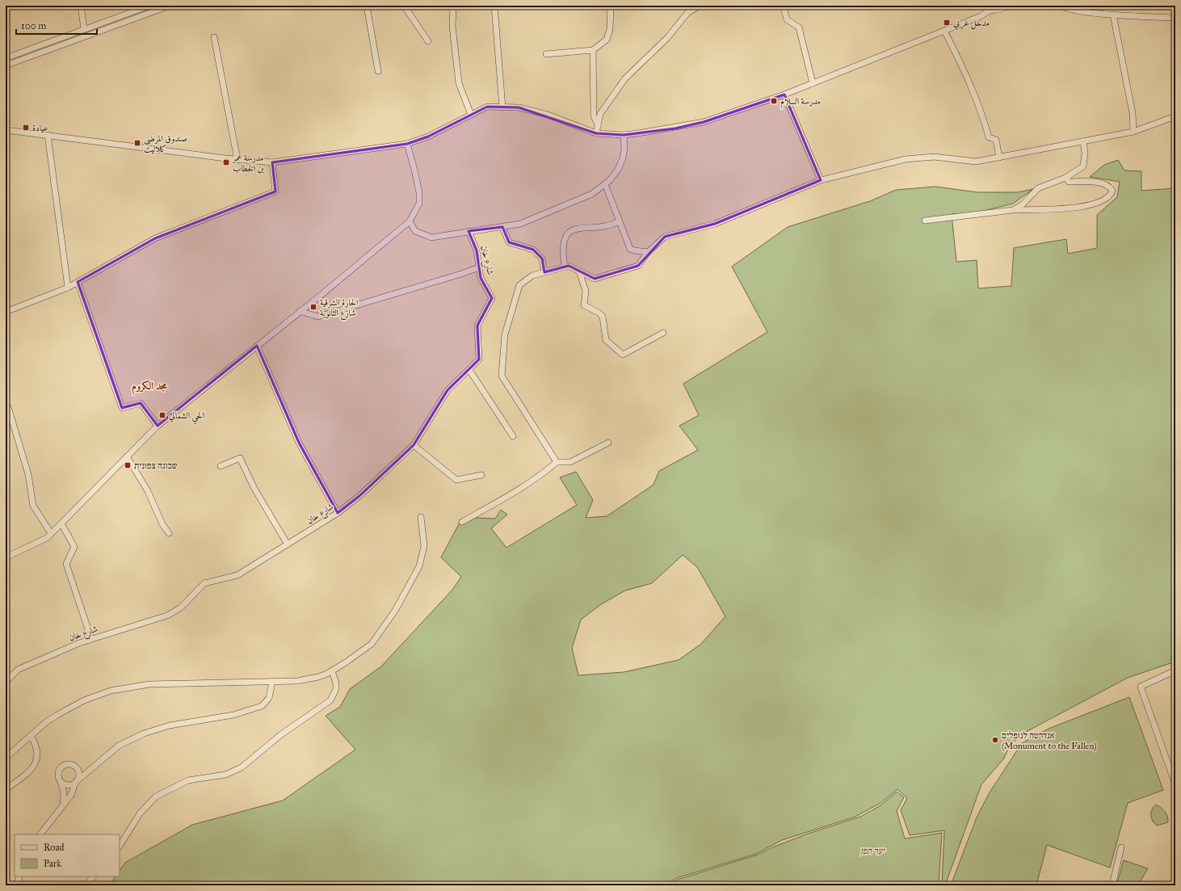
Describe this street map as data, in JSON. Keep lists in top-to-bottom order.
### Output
{
  "streets": {
    "street": ["شارع خان"]
  },
  "districts": ["مجد الكروم"],
  "parks": ["יער תפן"],
  "places": {
    "transit": [
      "مدخل غربي",
      "مدرسة السلام",
      "عيادة",
      "صندوق المرضى كلاليت",
      "مدرسة عمر بن الخطاب",
      "الحارة الشرقية شارع الثانوية",
      "الحي الشمالي",
      "שכונה צפונית"
    ],
    "other": ["אנדרטה לנופלים (Monument to the Fallen)"]
  },
  "legend": ["Road", "Park"],
  "scale_bar": "100 m"
}
